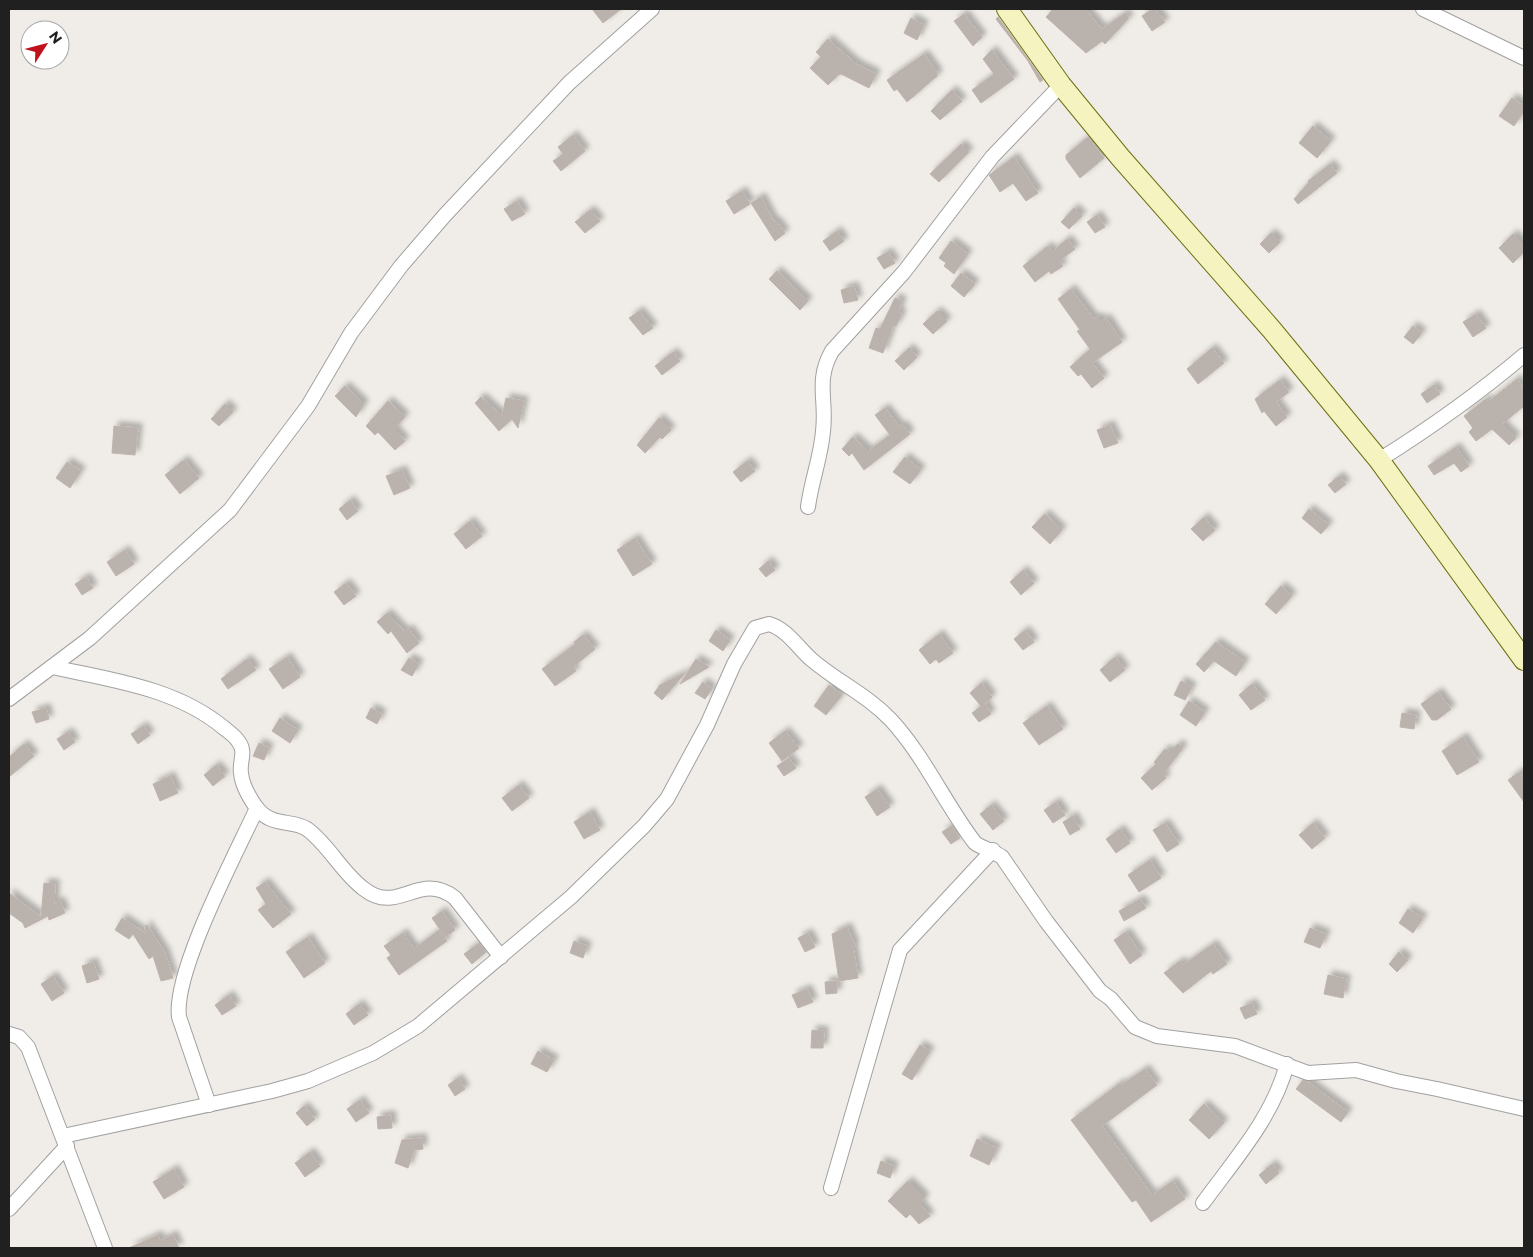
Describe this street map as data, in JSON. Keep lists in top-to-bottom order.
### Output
{
  "north": "top right"
}
